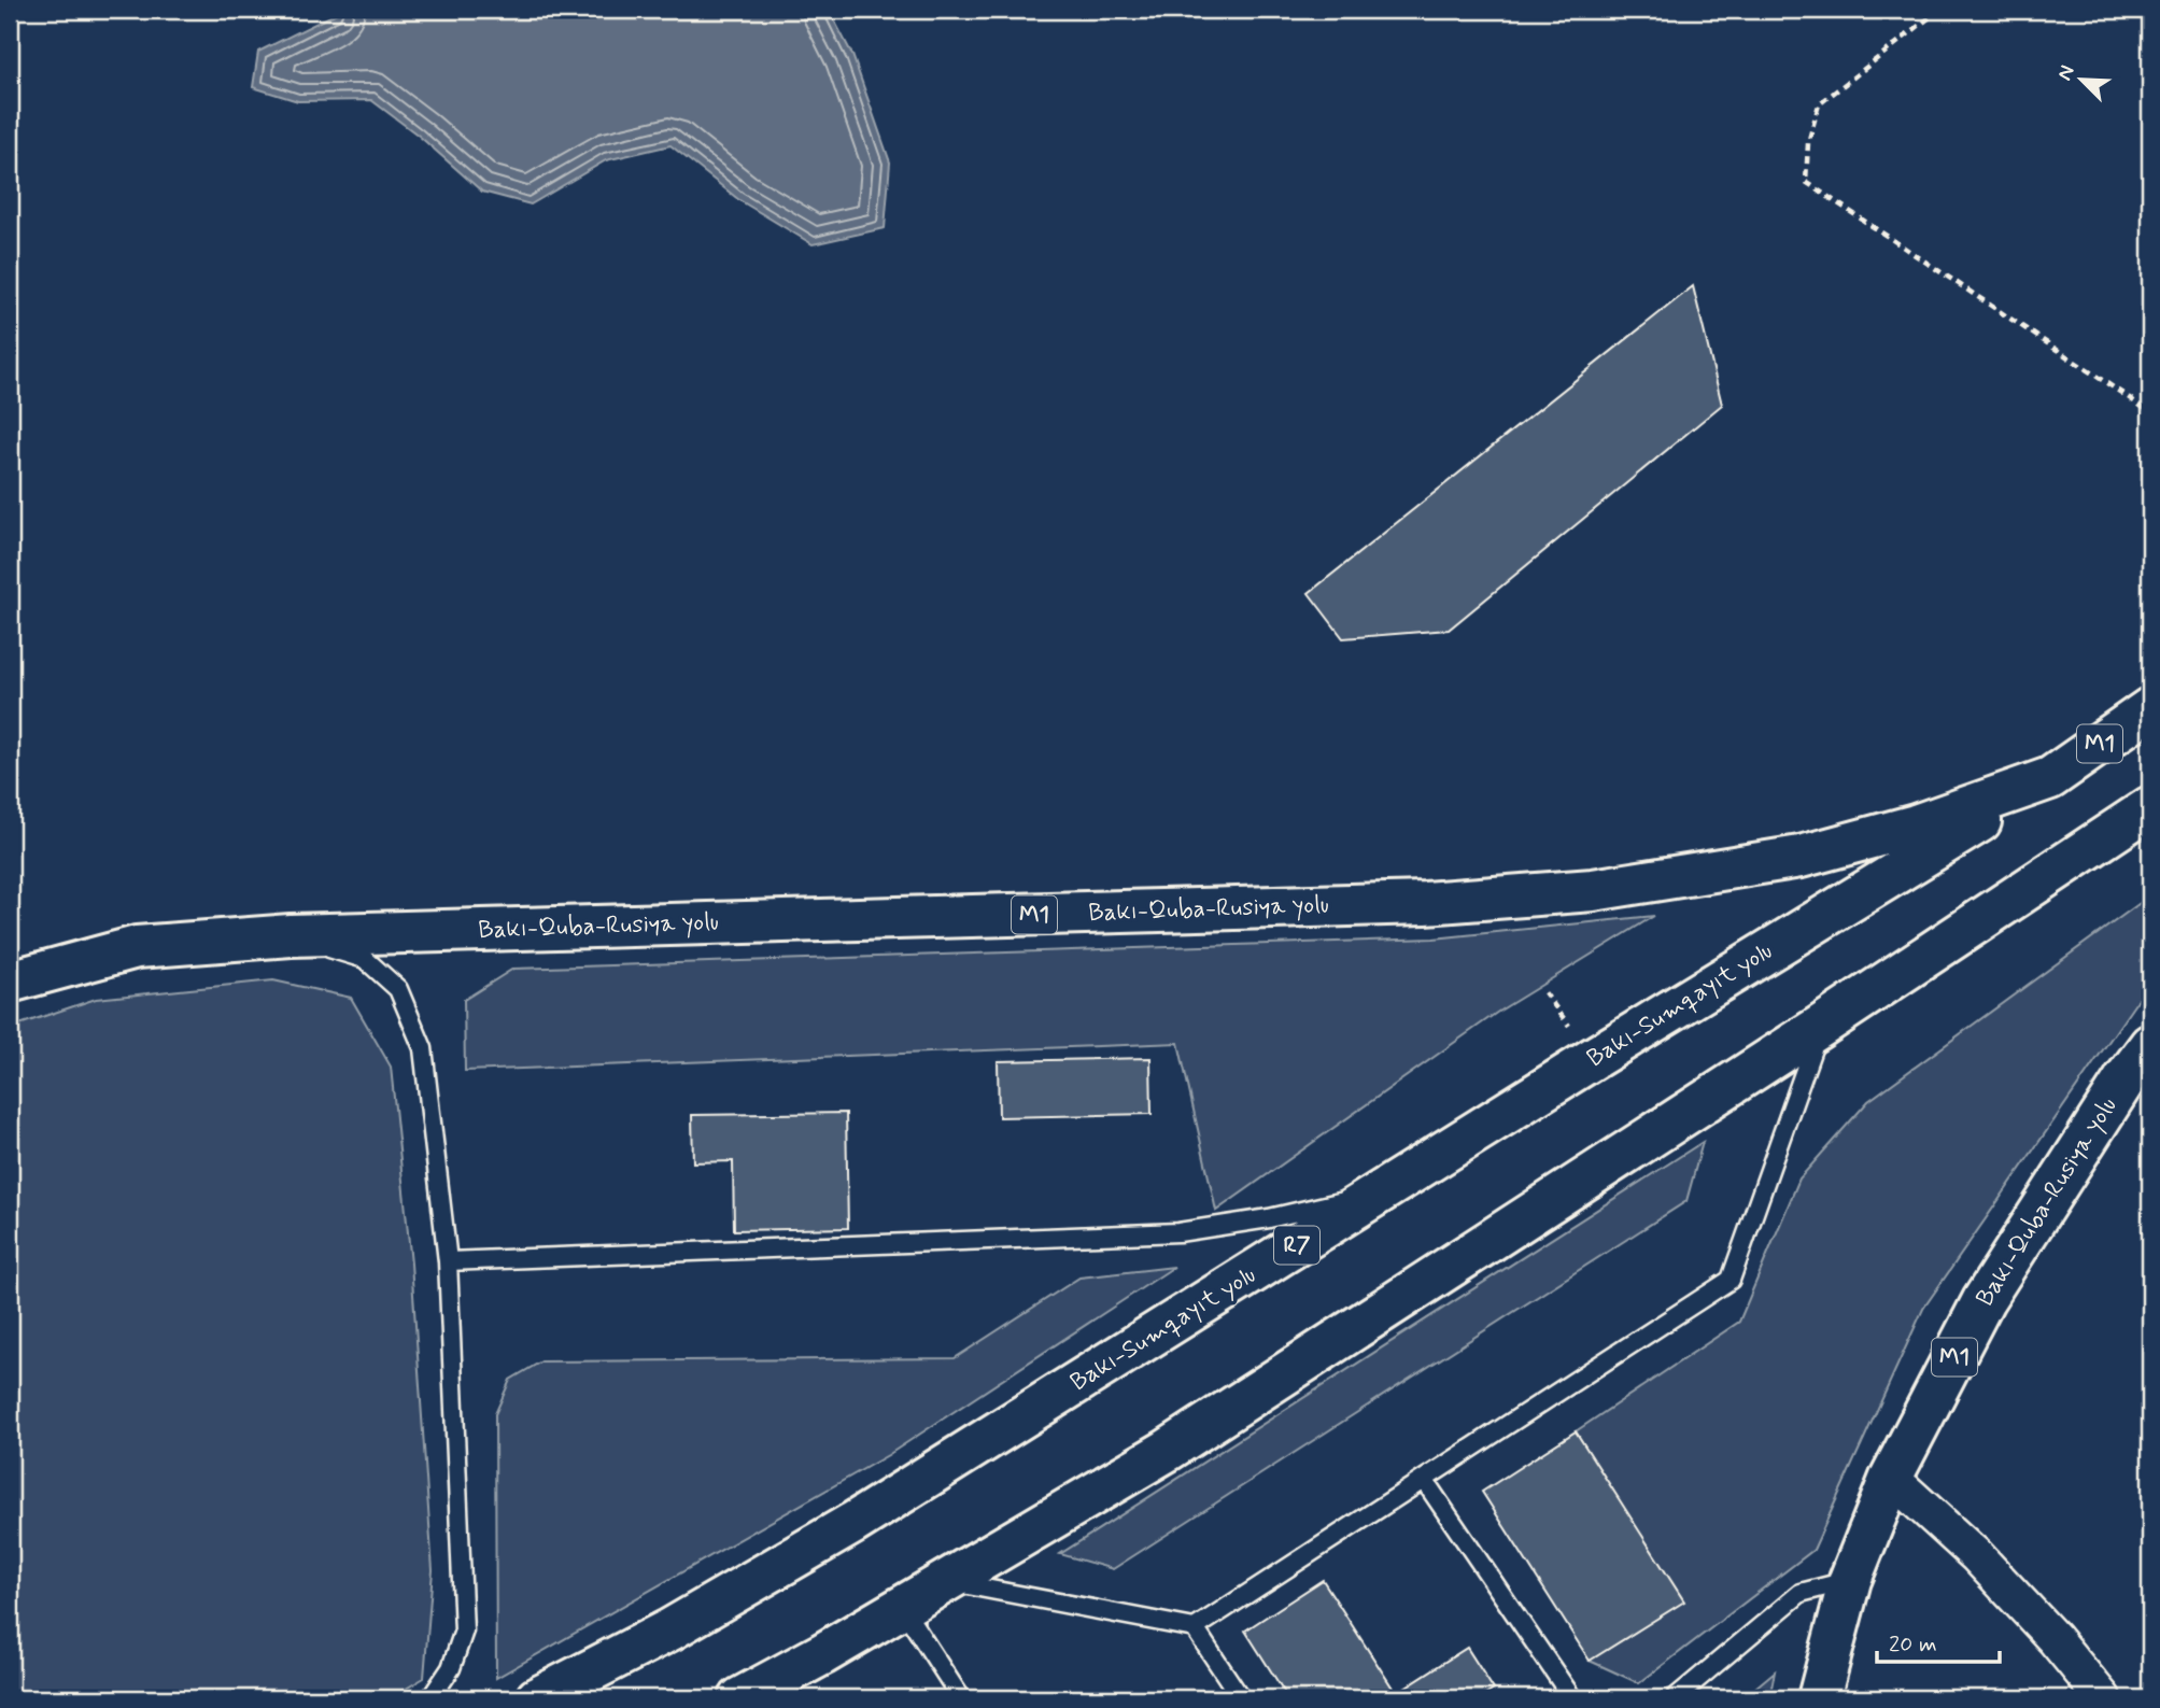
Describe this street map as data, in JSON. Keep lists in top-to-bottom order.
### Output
{
  "streets": {
    "highway": [
      "M1",
      "Bakı-Quba-Rusiya yolu",
      "Bakı-Sumqayıt yolu",
      "R7"
    ]
  },
  "crossings": [
    ["Bakı-Quba-Rusiya yolu", "Bakı-Sumqayıt yolu"]
  ],
  "scale_bar": "20 m",
  "north": "top left"
}
